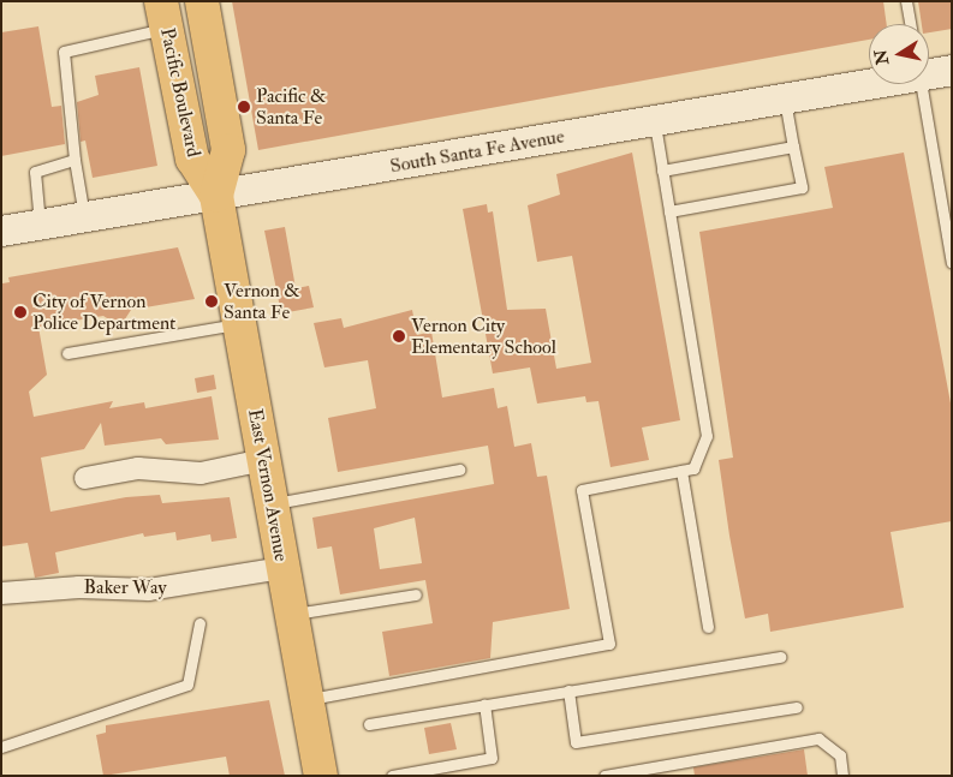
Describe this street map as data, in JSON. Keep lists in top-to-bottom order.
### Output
{
  "streets": {
    "main road": ["Pacific Boulevard", "South Santa Fe Avenue", "East Vernon Avenue"],
    "street": ["Baker Way"]
  },
  "crossings": [
    ["Pacific Boulevard", "South Santa Fe Avenue"],
    ["Pacific Boulevard", "East Vernon Avenue"],
    ["South Santa Fe Avenue", "East Vernon Avenue"],
    ["East Vernon Avenue", "Baker Way"]
  ],
  "places": [
    "Pacific & Santa Fe",
    "Vernon & Santa Fe",
    "City of Vernon Police Department",
    "Vernon City Elementary School"
  ],
  "north": "left"
}
